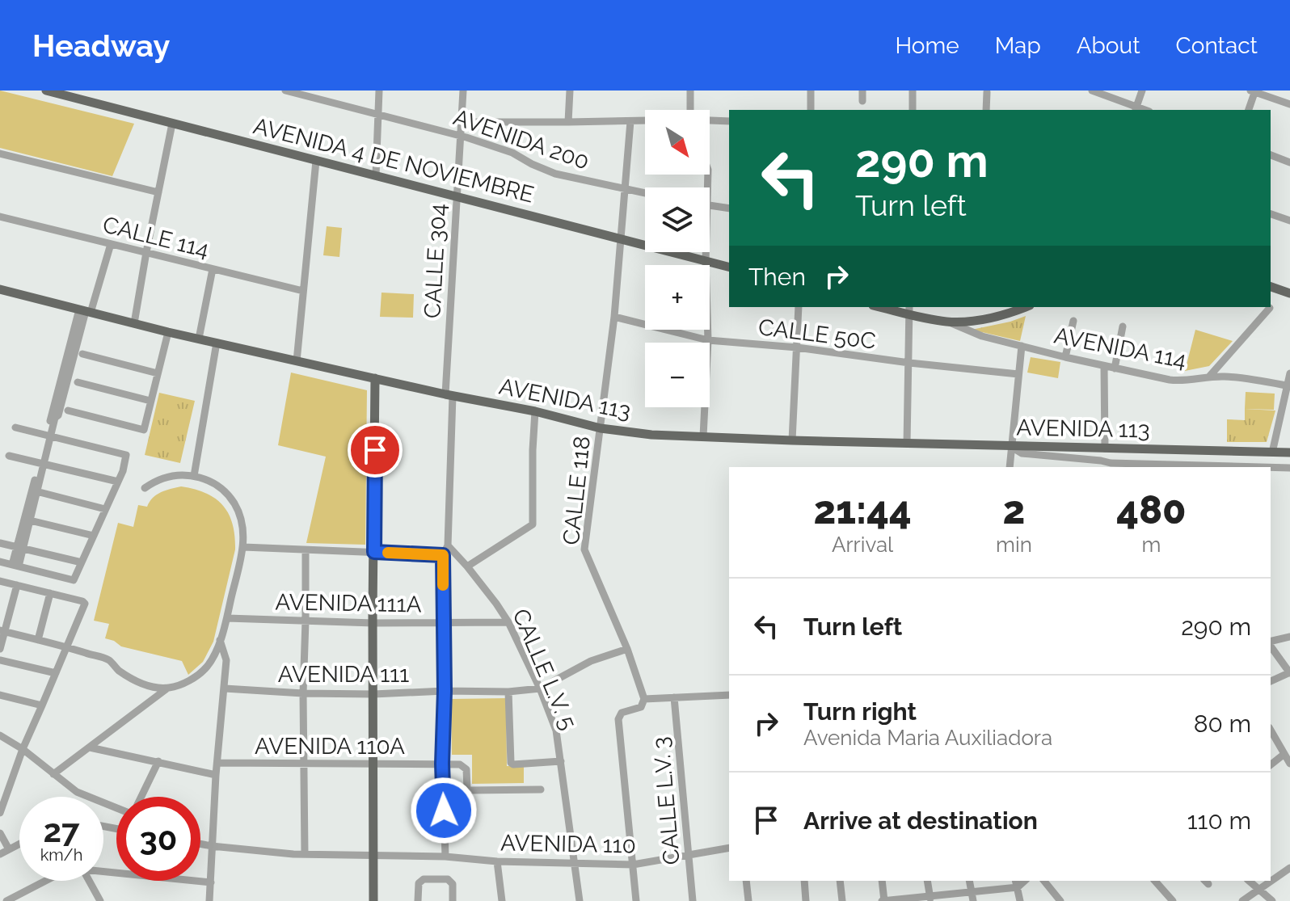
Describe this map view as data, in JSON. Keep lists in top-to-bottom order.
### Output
{
  "streets": {
    "main road": ["AVENIDA 4 DE NOVIEMBRE", "AVENIDA 113"],
    "street": [
      "AVENIDA 200",
      "CALLE 114",
      "CALLE 304",
      "CALLE 50C",
      "AVENIDA 114",
      "CALLE 118",
      "AVENIDA 111A",
      "CALLE L.V. 5",
      "AVENIDA 111",
      "AVENIDA 110A",
      "CALLE L.V. 3",
      "AVENIDA 110"
    ]
  },
  "crossings": [
    ["AVENIDA 200", "CALLE 304"],
    ["AVENIDA 200", "CALLE 118"],
    ["AVENIDA 4 DE NOVIEMBRE", "CALLE 304"],
    ["AVENIDA 4 DE NOVIEMBRE", "CALLE 118"],
    ["CALLE 304", "AVENIDA 113"],
    ["CALLE 304", "CALLE L.V. 5"],
    ["CALLE 50C", "CALLE 118"],
    ["AVENIDA 113", "CALLE 118"],
    ["AVENIDA 111A", "CALLE L.V. 5"],
    ["CALLE L.V. 5", "AVENIDA 111"],
    ["CALLE L.V. 5", "AVENIDA 110"],
    ["CALLE L.V. 3", "AVENIDA 110"]
  ],
  "north": "bottom right",
  "page": {
    "header": "Headway",
    "nav": [
      "Home",
      "Map",
      "About",
      "Contact"
    ],
    "map_buttons": ["+", "−"],
    "turn": ["290 m", "Turn left"],
    "then": "Then",
    "eta": [
      "21:44",
      "Arrival",
      "2",
      "min",
      "480",
      "m"
    ],
    "list": [
      {
        "name": "Turn left",
        "value": "290 m"
      },
      {
        "name": "Turn right",
        "note": "Avenida Maria Auxiliadora",
        "value": "80 m"
      },
      {
        "name": "Arrive at destination",
        "value": "110 m"
      }
    ],
    "speed": "27 km/h",
    "limit": "30"
  }
}
